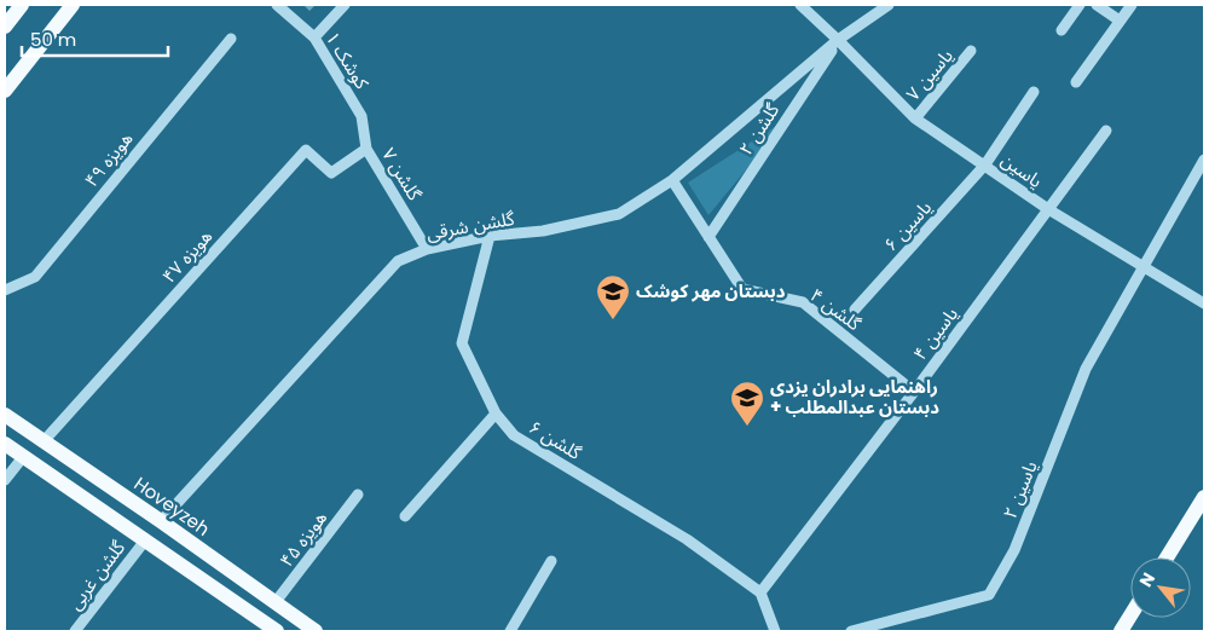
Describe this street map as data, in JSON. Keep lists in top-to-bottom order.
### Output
{
  "streets": {
    "main road": ["Hoveyzeh"],
    "street": [
      "کوشک ۱",
      "یاسین ۷",
      "گلشن ۲",
      "هویزه ۴۹",
      "یاسین",
      "گلشن ۷",
      "گلشن شرقی",
      "یاسین ۶",
      "هویزه ۴۷",
      "گلشن ۴",
      "یاسین ۴",
      "گلشن ۶",
      "یاسین ۲",
      "هویزه ۴۵",
      "گلشن غربی"
    ]
  },
  "crossings": [
    ["کوشک ۱", "گلشن ۷"],
    ["کوشک ۱", "هویزه ۴۷"],
    ["یاسین ۷", "یاسین"],
    ["گلشن ۲", "یاسین"],
    ["گلشن ۲", "گلشن شرقی"],
    ["گلشن ۲", "گلشن ۴"],
    ["یاسین", "گلشن شرقی"],
    ["یاسین", "یاسین ۶"],
    ["یاسین", "یاسین ۴"],
    ["یاسین", "یاسین ۲"],
    ["گلشن ۷", "گلشن شرقی"],
    ["گلشن ۷", "هویزه ۴۷"],
    ["گلشن شرقی", "گلشن ۴"],
    ["گلشن شرقی", "گلشن ۶"],
    ["گلشن شرقی", "Hoveyzeh"],
    ["هویزه ۴۷", "Hoveyzeh"],
    ["گلشن ۴", "یاسین ۴"],
    ["یاسین ۴", "گلشن ۶"],
    ["Hoveyzeh", "هویزه ۴۵"]
  ],
  "places": {
    "school or university": ["دبستان مهر کوشک", "راهنمایی برادران یزدی + دبستان عبدالمطلب"]
  },
  "scale_bar": "50 m",
  "north": "top left"
}
